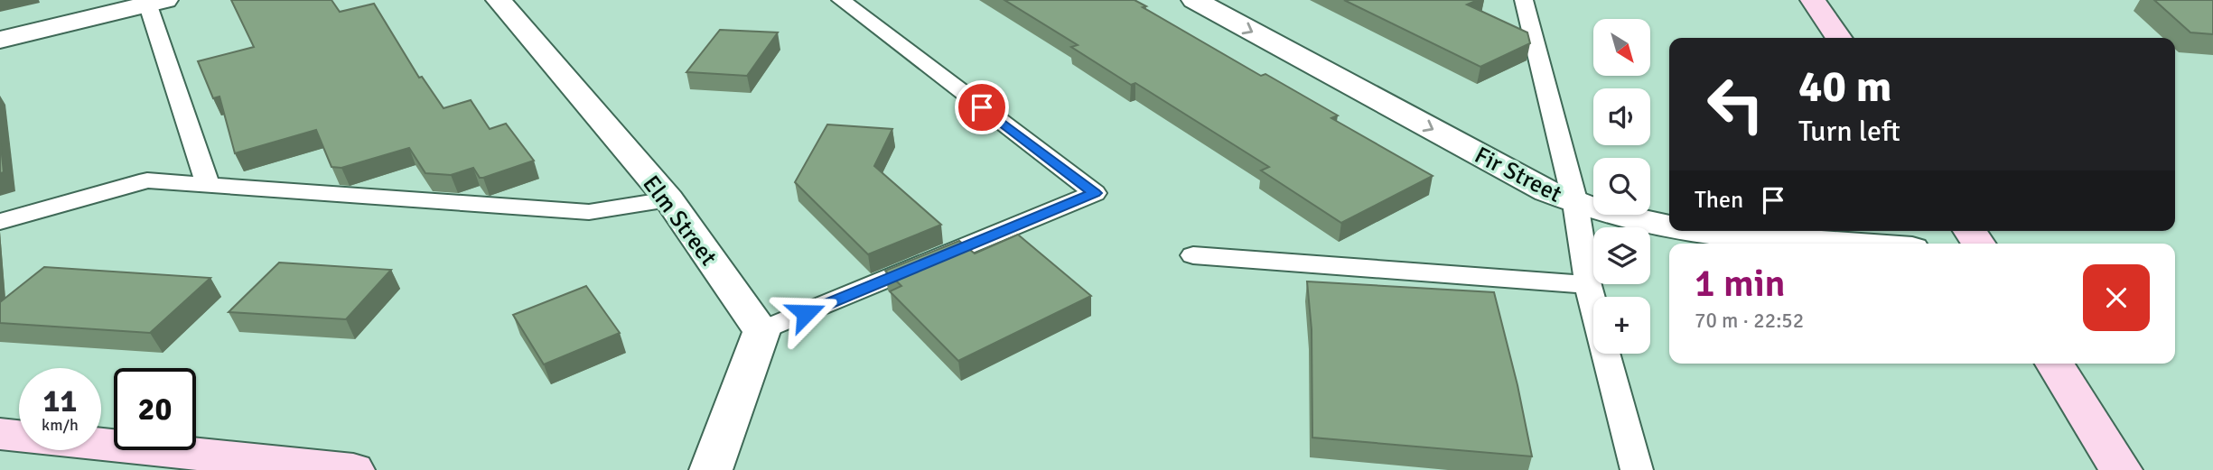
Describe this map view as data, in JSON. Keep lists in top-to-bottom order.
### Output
{
  "streets": {
    "street": ["Fir Street", "Elm Street"]
  },
  "one_way": ["Fir Street"],
  "north": "bottom right",
  "page": {
    "map_buttons": "+",
    "turn": ["40 m", "Turn left"],
    "then": "Then",
    "heading": ["1 min", "70 m · 22:52"],
    "speed": "11 km/h",
    "limit": "20"
  }
}
